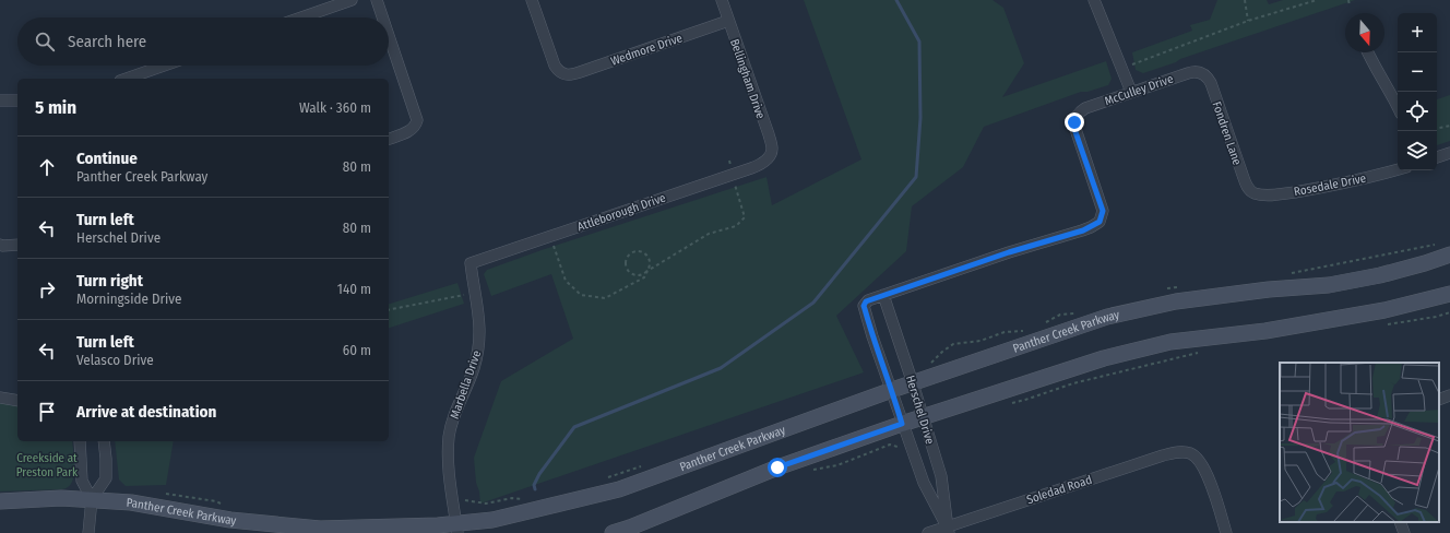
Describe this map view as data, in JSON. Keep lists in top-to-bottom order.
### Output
{
  "streets": {
    "main road": ["Panther Creek Parkway"],
    "street": [
      "Wedmore Drive",
      "Bellingham Drive",
      "McCulley Drive",
      "Fondren Lane",
      "Rosedale Drive",
      "Attleborough Drive",
      "Marbella Drive",
      "Herschel Drive",
      "Soledad Road"
    ]
  },
  "crossings": [
    ["Wedmore Drive", "Bellingham Drive"],
    ["Bellingham Drive", "Attleborough Drive"],
    ["McCulley Drive", "Fondren Lane"],
    ["McCulley Drive", "Herschel Drive"],
    ["Fondren Lane", "Rosedale Drive"],
    ["Attleborough Drive", "Marbella Drive"],
    ["Panther Creek Parkway", "Marbella Drive"],
    ["Panther Creek Parkway", "Herschel Drive"],
    ["Herschel Drive", "Soledad Road"]
  ],
  "parks": ["Creekside at Preston Park"],
  "north": "bottom",
  "page": {
    "map_buttons": ["+", "−"],
    "search": "Search here",
    "heading": ["5 min", "Walk · 360 m"],
    "list": [
      ["Continue", "Panther Creek Parkway", "80 m"],
      ["Turn left", "Herschel Drive", "80 m"],
      ["Turn right", "Morningside Drive", "140 m"],
      ["Turn left", "Velasco Drive", "60 m"],
      "Arrive at destination"
    ]
  }
}
